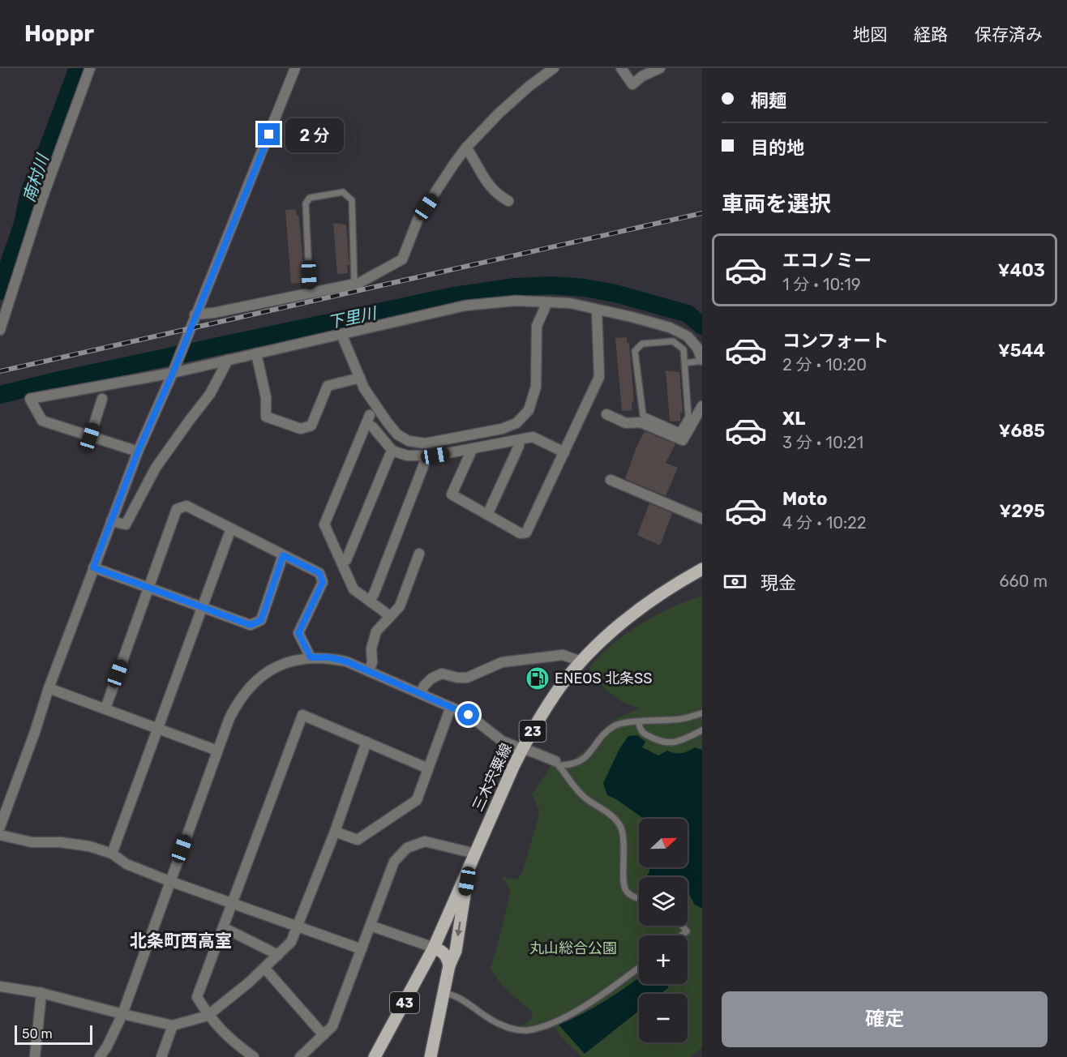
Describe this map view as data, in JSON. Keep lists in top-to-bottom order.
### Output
{
  "streets": {
    "main road": ["23", "三木宍粟線", "43"]
  },
  "crossings": [
    ["23", "三木宍粟線"],
    ["三木宍粟線", "43"]
  ],
  "districts": ["北条町西高室"],
  "water": ["南村川", "下里川"],
  "parks": ["丸山総合公園"],
  "places": {
    "fuel station": ["ENEOS 北条SS"]
  },
  "scale_bar": "50 m",
  "north": "right",
  "page": {
    "header": "Hoppr",
    "nav": ["地図", "経路", "保存済み"],
    "banner": ["桐麺", "目的地"],
    "bubble": "2 分",
    "heading": "車両を選択",
    "list": [
      {
        "name": "エコノミー",
        "note": "1 分 · 10:19",
        "value": "¥403"
      },
      {
        "name": "コンフォート",
        "note": "2 分 · 10:20",
        "value": "¥544"
      },
      {
        "name": "XL",
        "note": "3 分 · 10:21",
        "value": "¥685"
      },
      {
        "name": "Moto",
        "note": "4 分 · 10:22",
        "value": "¥295"
      }
    ],
    "pay": ["現金", "660 m"],
    "map_buttons": ["+", "−"],
    "buttons": "確定",
    "scale": "50 m"
  }
}
